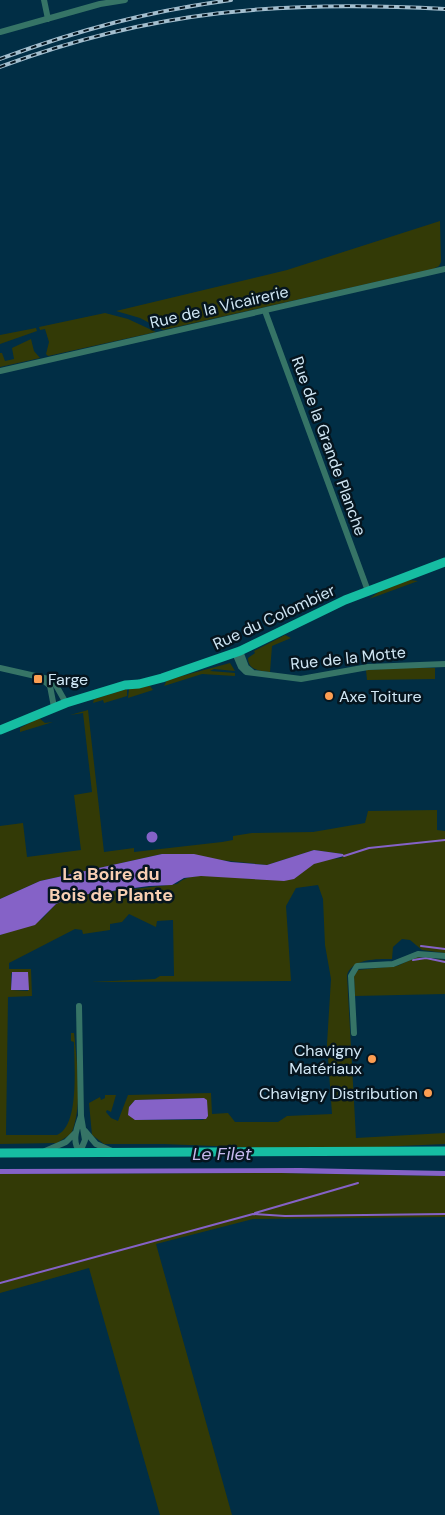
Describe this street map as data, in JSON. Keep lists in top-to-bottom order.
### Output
{
  "streets": {
    "main road": ["Rue du Colombier"],
    "street": ["Rue de la Vicairerie", "Rue de la Grande Planche", "Rue de la Motte"]
  },
  "crossings": [
    ["Rue de la Vicairerie", "Rue de la Grande Planche"],
    ["Rue de la Grande Planche", "Rue du Colombier"],
    ["Rue du Colombier", "Rue de la Motte"]
  ],
  "districts": ["La Boire du Bois de Plante"],
  "water": ["Le Filet"],
  "places": {
    "transit": ["Farge"],
    "other": ["Axe Toiture", "Chavigny Matériaux", "Chavigny Distribution"]
  }
}
